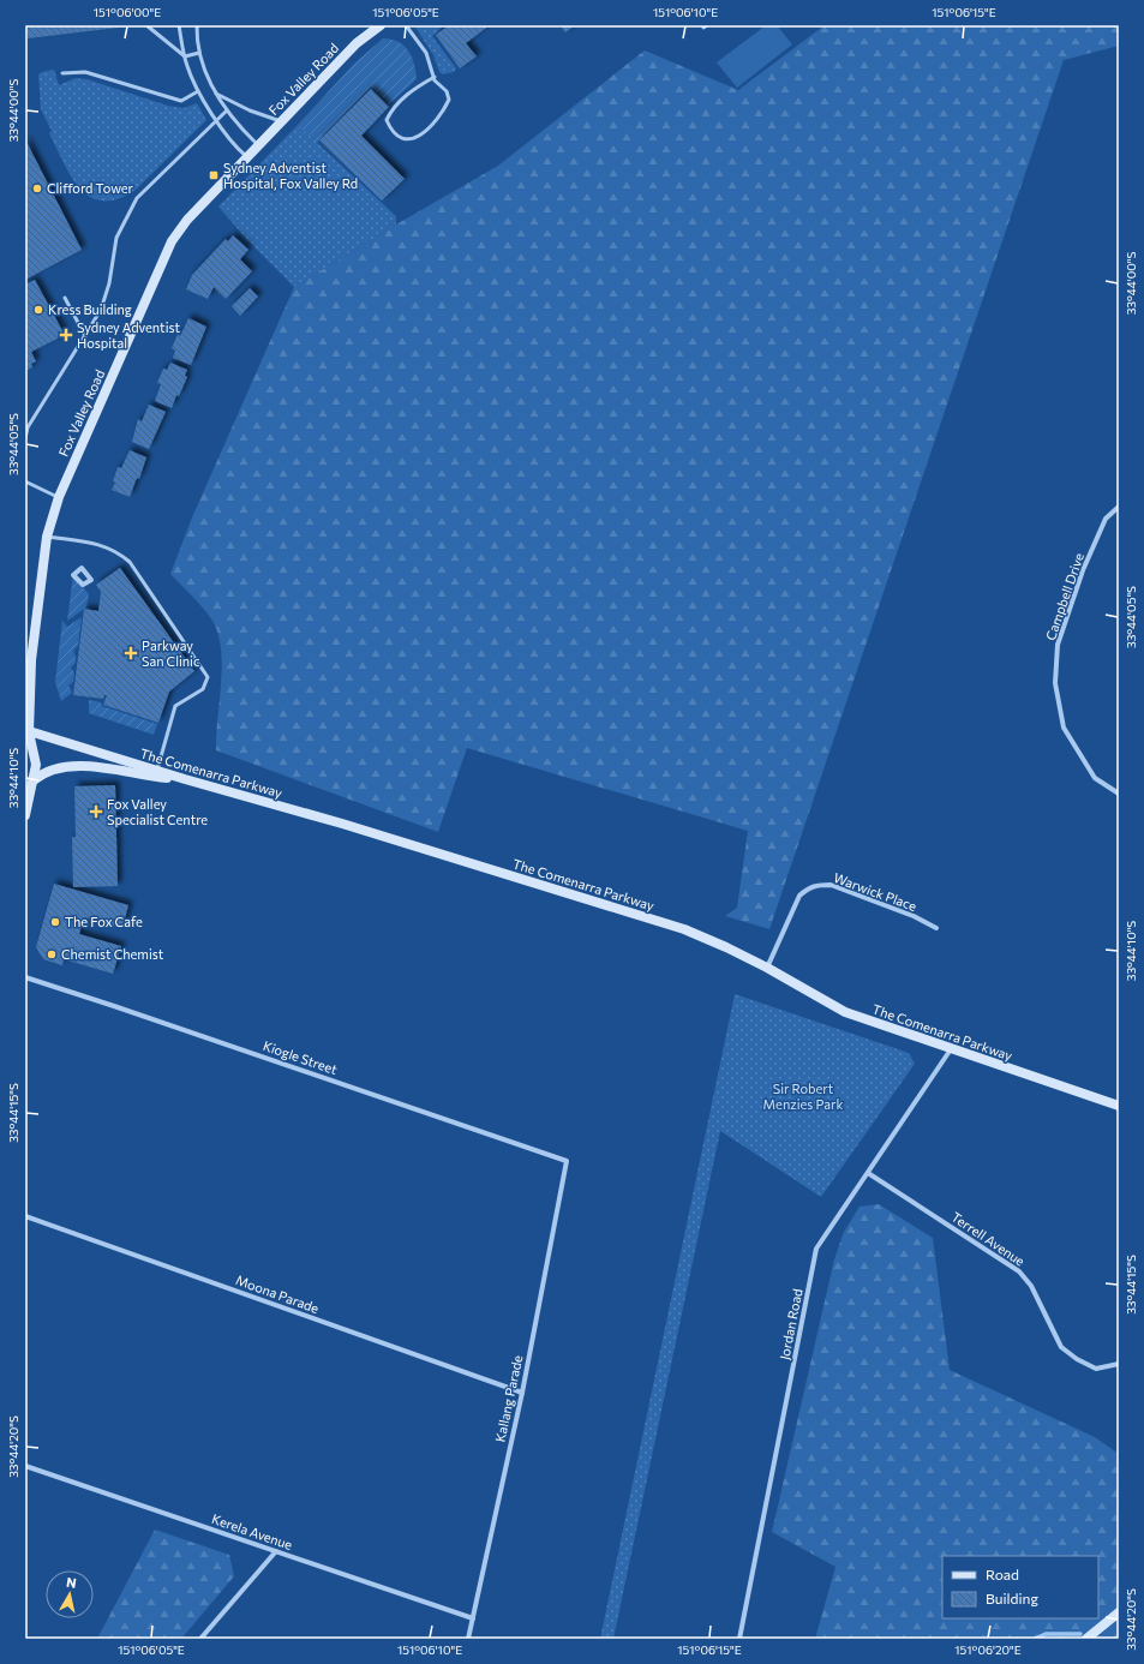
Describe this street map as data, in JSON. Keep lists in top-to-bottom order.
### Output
{
  "streets": {
    "main road": ["Fox Valley Road", "The Comenarra Parkway"],
    "street": [
      "Campbell Drive",
      "Warwick Place",
      "Kiogle Street",
      "Terrell Avenue",
      "Moona Parade",
      "Jordan Road",
      "Kallang Parade",
      "Kerela Avenue"
    ]
  },
  "crossings": [
    ["Fox Valley Road", "The Comenarra Parkway"],
    ["The Comenarra Parkway", "Warwick Place"],
    ["The Comenarra Parkway", "Jordan Road"],
    ["Kiogle Street", "Kallang Parade"],
    ["Terrell Avenue", "Jordan Road"],
    ["Moona Parade", "Kallang Parade"],
    ["Kallang Parade", "Kerela Avenue"]
  ],
  "parks": ["Sir Robert Menzies Park"],
  "places": {
    "transit": ["Sydney Adventist Hospital, Fox Valley Rd"],
    "other": [
      "Clifford Tower",
      "Kress Building",
      "The Fox Cafe",
      "Chemist Chemist"
    ],
    "health": ["Sydney Adventist Hospital", "Parkway San Clinic", "Fox Valley Specialist Centre"]
  },
  "legend": ["Road", "Building"],
  "north": "top",
  "coordinates": [
    "151°06'00\"E",
    "151°06'05\"E",
    "151°06'10\"E",
    "151°06'15\"E",
    "33°44'00\"S",
    "33°44'05\"S",
    "33°44'10\"S",
    "33°44'15\"S",
    "33°44'20\"S",
    "151°06'20\"E"
  ]
}
